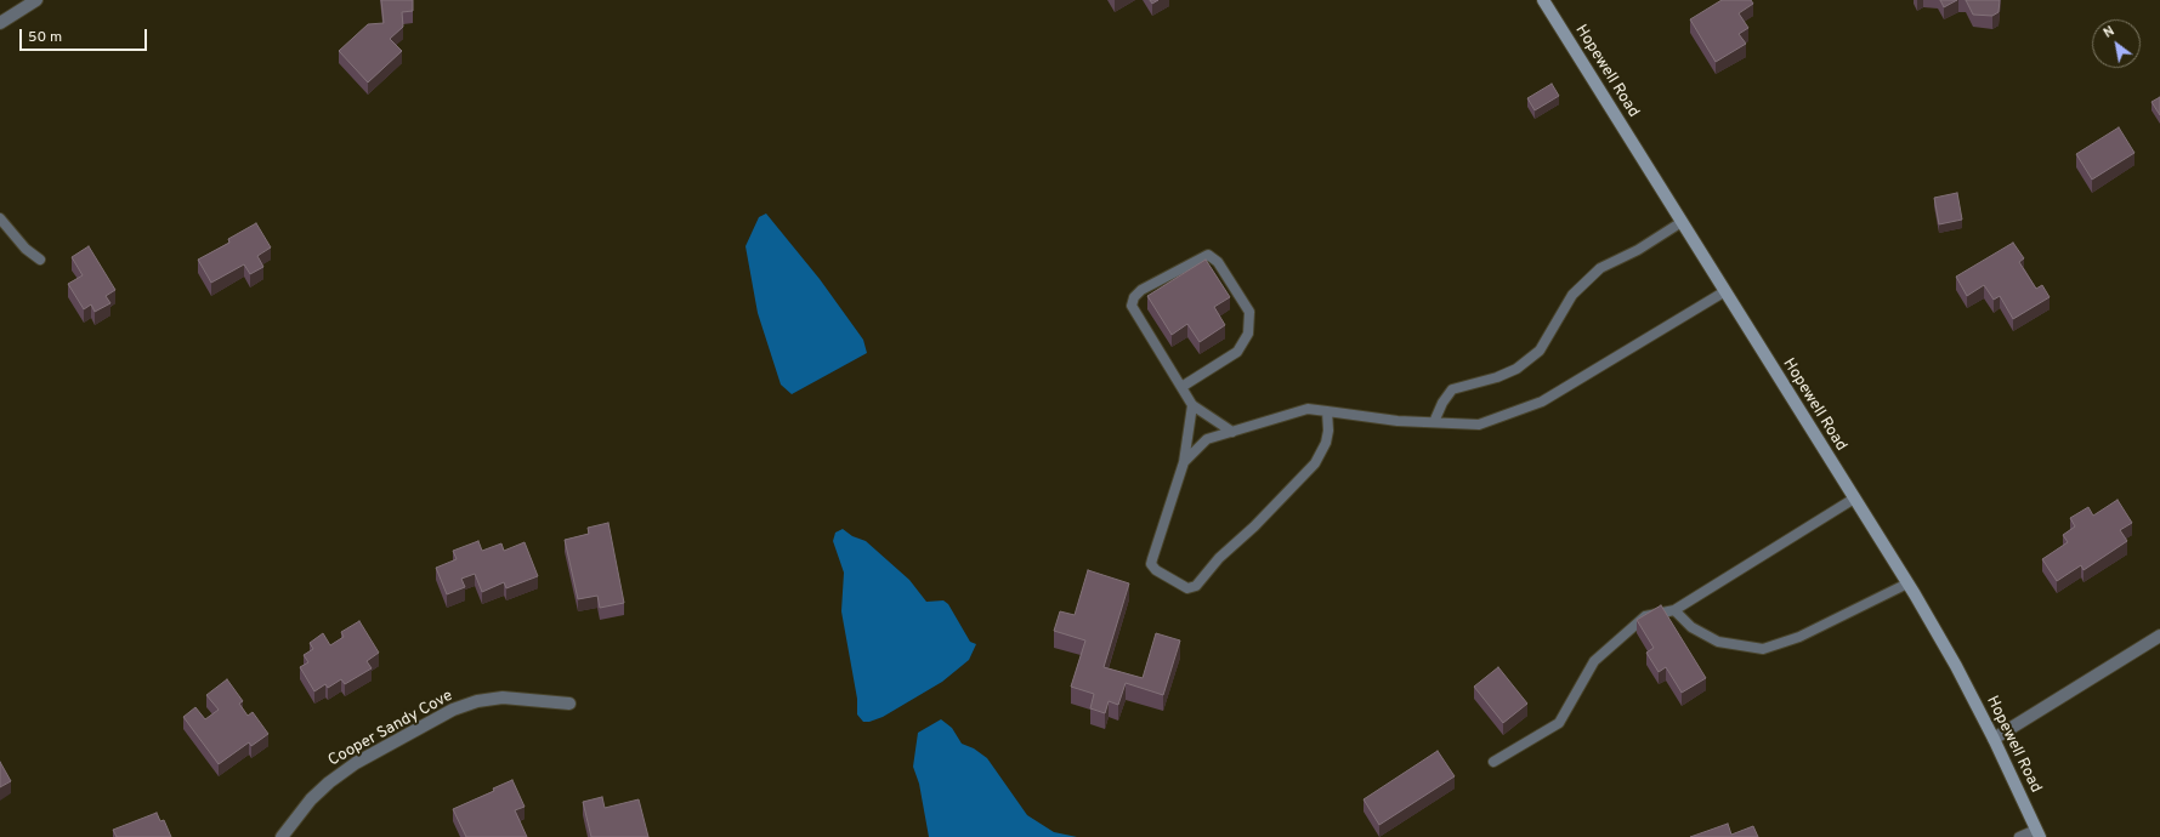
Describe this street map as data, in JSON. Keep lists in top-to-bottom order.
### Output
{
  "streets": {
    "street": ["Hopewell Road", "Cooper Sandy Cove"]
  },
  "scale_bar": "50 m",
  "north": "top left"
}
